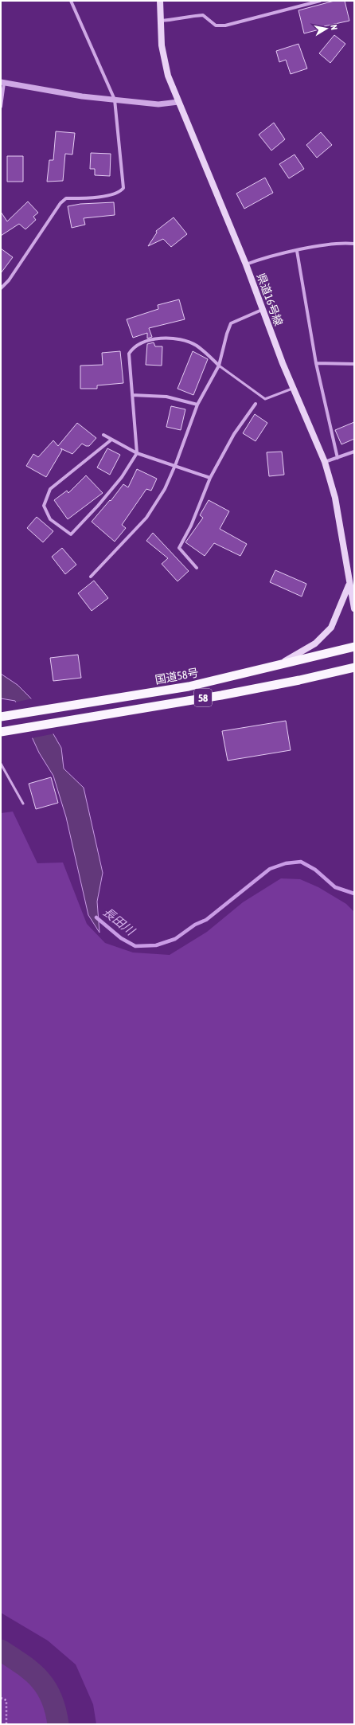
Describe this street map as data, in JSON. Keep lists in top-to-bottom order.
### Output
{
  "streets": {
    "highway": ["国道58号", "58"],
    "main road": ["県道16号線"]
  },
  "water": ["長田川"],
  "north": "right"
}
